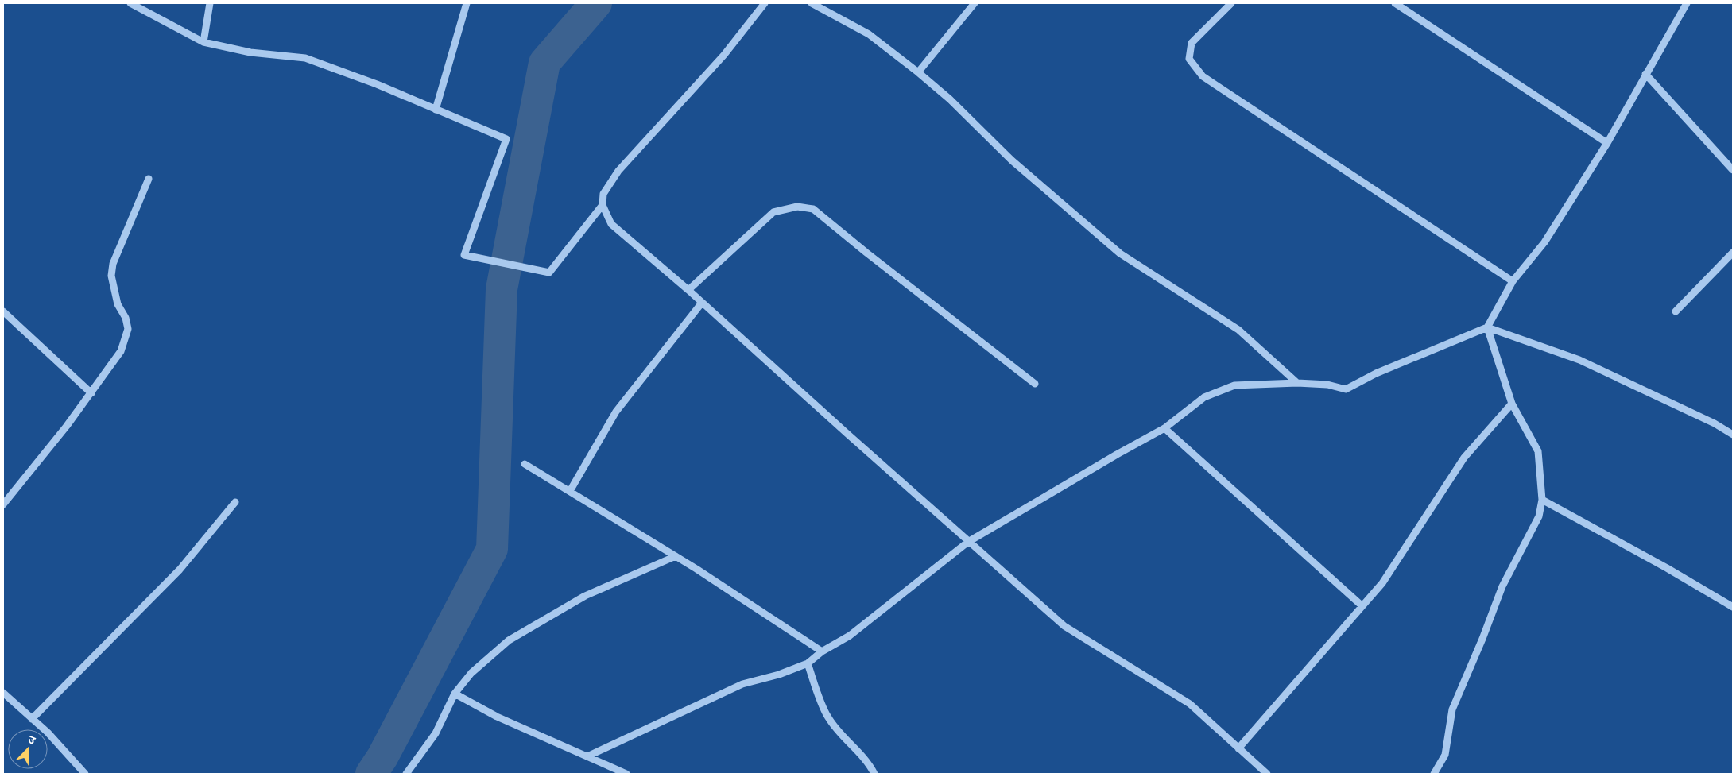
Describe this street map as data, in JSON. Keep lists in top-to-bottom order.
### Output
{
  "north": "top right"
}
